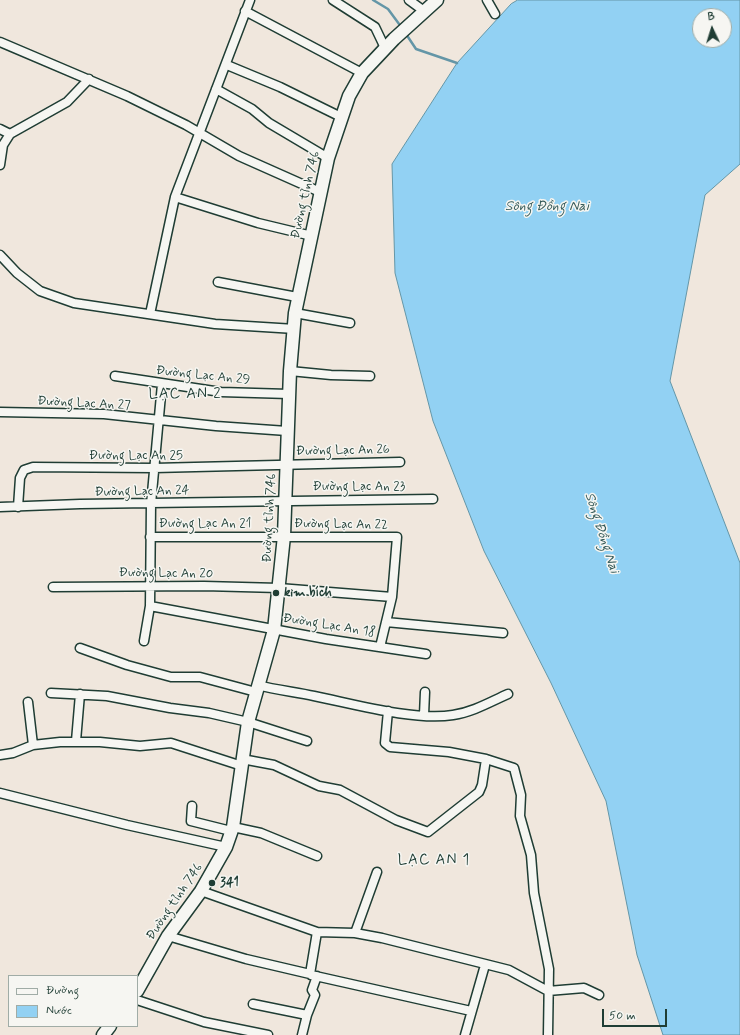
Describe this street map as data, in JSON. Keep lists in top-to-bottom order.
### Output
{
  "streets": {
    "main road": ["Đường tỉnh 746"],
    "street": [
      "Đường Lạc An 29",
      "Đường Lạc An 27",
      "Đường Lạc An 26",
      "Đường Lạc An 25",
      "Đường Lạc An 23",
      "Đường Lạc An 24",
      "Đường Lạc An 21",
      "Đường Lạc An 22",
      "Đường Lạc An 20",
      "Đường Lạc An 18"
    ]
  },
  "crossings": [
    ["Đường tỉnh 746", "Đường Lạc An 29"],
    ["Đường tỉnh 746", "Đường Lạc An 27"],
    ["Đường tỉnh 746", "Đường Lạc An 26"],
    ["Đường tỉnh 746", "Đường Lạc An 25"],
    ["Đường tỉnh 746", "Đường Lạc An 23"],
    ["Đường tỉnh 746", "Đường Lạc An 24"],
    ["Đường tỉnh 746", "Đường Lạc An 21"],
    ["Đường tỉnh 746", "Đường Lạc An 22"],
    ["Đường tỉnh 746", "Đường Lạc An 20"],
    ["Đường tỉnh 746", "Đường Lạc An 18"],
    ["Đường Lạc An 26", "Đường Lạc An 25"],
    ["Đường Lạc An 25", "Đường Lạc An 24"],
    ["Đường Lạc An 23", "Đường Lạc An 24"],
    ["Đường Lạc An 21", "Đường Lạc An 22"],
    ["Đường Lạc An 22", "Đường Lạc An 20"]
  ],
  "districts": ["LẠC AN 2", "LẠC AN 1"],
  "water": ["Sông Đồng Nai"],
  "places": ["kim bích", "341"],
  "legend": ["Đường", "Nước"],
  "scale_bar": "50 m",
  "north": "top"
}
